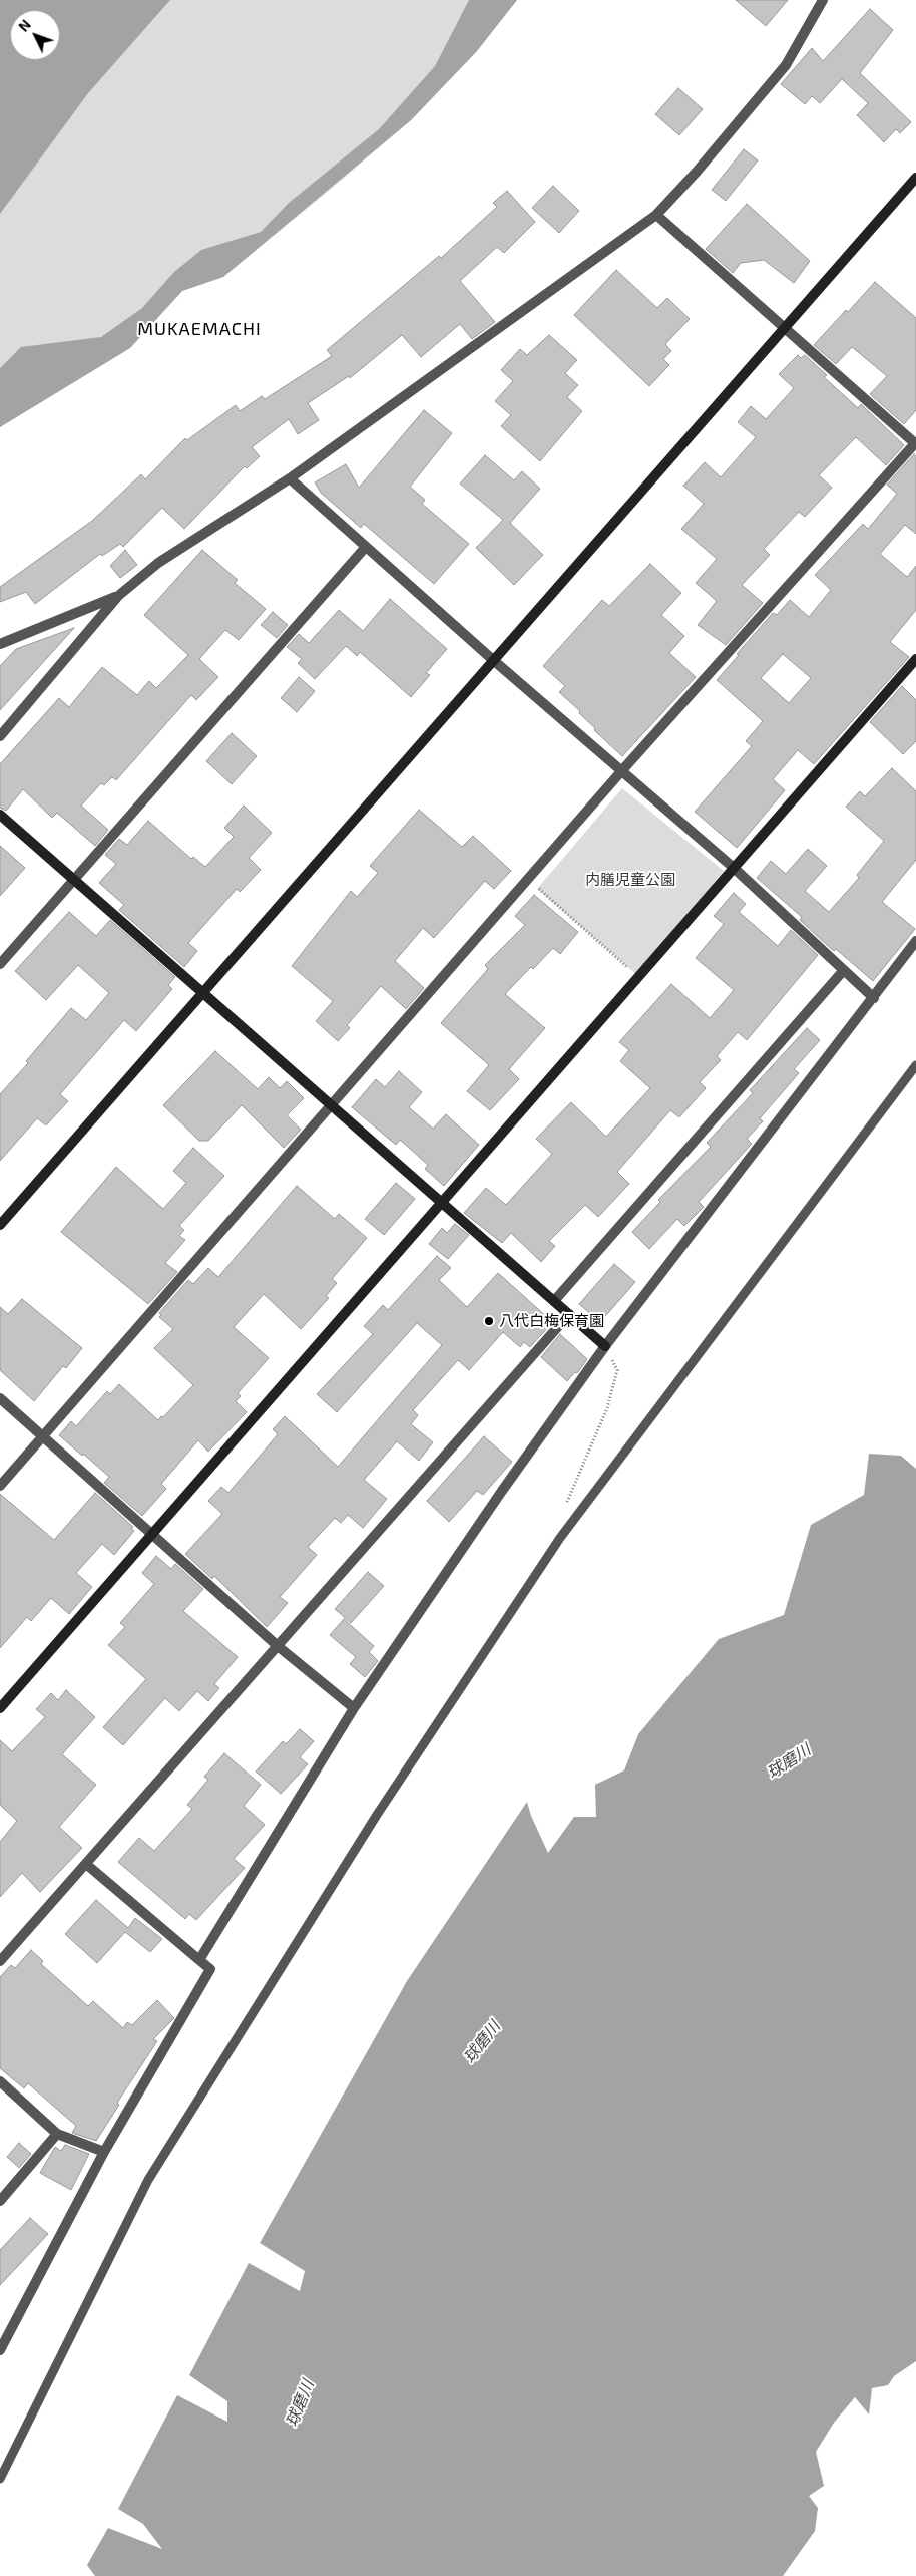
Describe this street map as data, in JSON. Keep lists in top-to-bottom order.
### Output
{
  "districts": ["MUKAEMACHI"],
  "water": ["球磨川"],
  "parks": ["内膳児童公園"],
  "places": ["八代白梅保育園"],
  "north": "top left"
}
